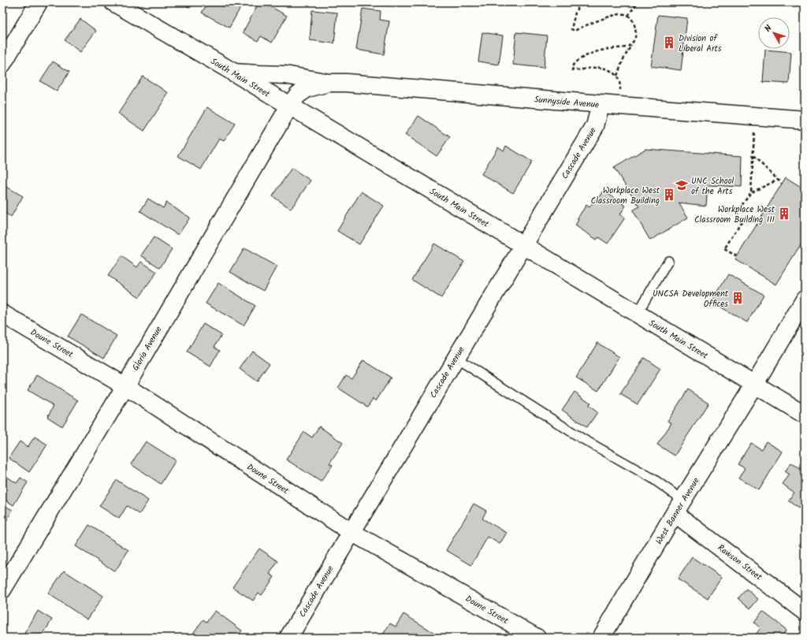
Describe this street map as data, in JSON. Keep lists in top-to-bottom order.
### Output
{
  "streets": {
    "street": [
      "South Main Street",
      "Sunnyside Avenue",
      "Cascade Avenue",
      "Doune Street",
      "Gloria Avenue",
      "West Banner Avenue",
      "Rawson Street"
    ]
  },
  "crossings": [
    ["South Main Street", "Sunnyside Avenue"],
    ["South Main Street", "Cascade Avenue"],
    ["South Main Street", "Gloria Avenue"],
    ["South Main Street", "West Banner Avenue"],
    ["Sunnyside Avenue", "Cascade Avenue"],
    ["Sunnyside Avenue", "Gloria Avenue"],
    ["Cascade Avenue", "Doune Street"],
    ["Doune Street", "Gloria Avenue"],
    ["West Banner Avenue", "Rawson Street"]
  ],
  "places": {
    "building": [
      "Division of Liberal Arts",
      "Workplace West Classroom Building",
      "Workplace West Classroom Building III",
      "UNCSA Development Offices"
    ],
    "school or university": ["UNC School of the Arts"]
  },
  "north": "top left"
}
